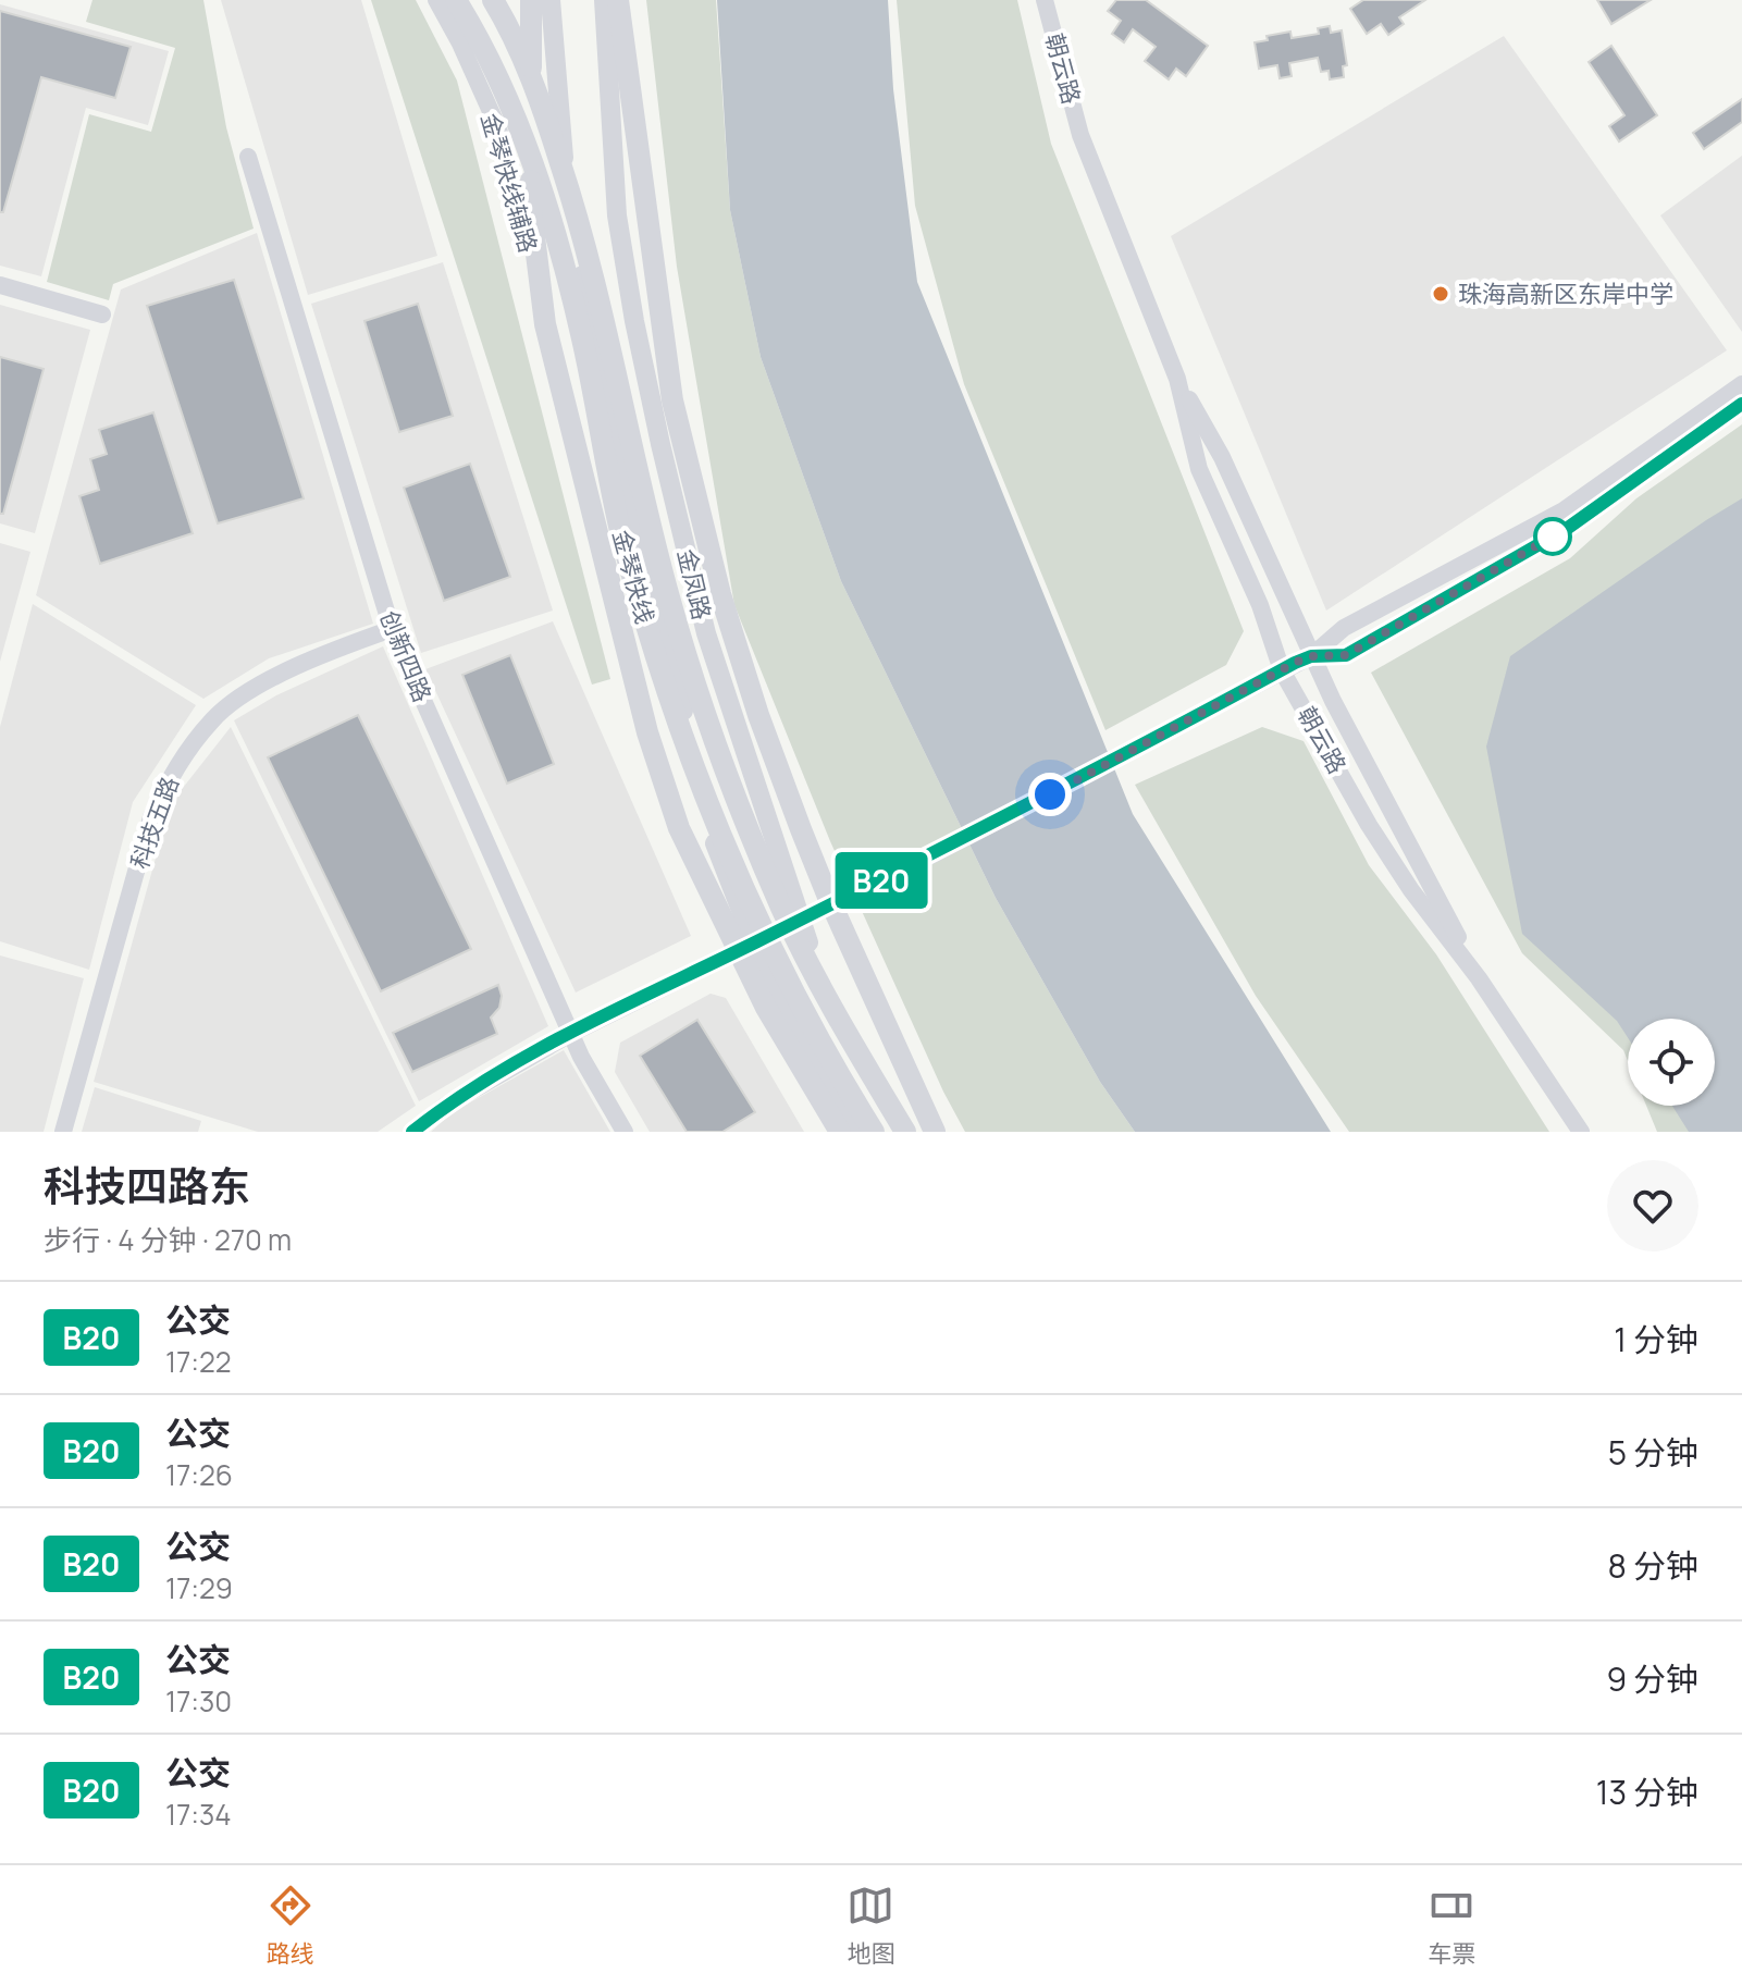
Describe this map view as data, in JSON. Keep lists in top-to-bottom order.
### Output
{
  "streets": {
    "highway": ["金琴快线"],
    "main road": ["金凤路"],
    "street": [
      "朝云路",
      "金琴快线辅路",
      "创新四路",
      "科技五路"
    ]
  },
  "crossings": [
    ["创新四路", "科技五路"]
  ],
  "places": ["珠海高新区东岸中学"],
  "lines": ["bus line B20"],
  "page": {
    "on_map": "B20",
    "heading": ["科技四路东", "步行 · 4 分钟 · 270 m"],
    "list": [
      {
        "mark": "B20",
        "name": "公交",
        "note": "17:22",
        "value": "1 分钟"
      },
      {
        "mark": "B20",
        "name": "公交",
        "note": "17:26",
        "value": "5 分钟"
      },
      {
        "mark": "B20",
        "name": "公交",
        "note": "17:29",
        "value": "8 分钟"
      },
      {
        "mark": "B20",
        "name": "公交",
        "note": "17:30",
        "value": "9 分钟"
      },
      {
        "mark": "B20",
        "name": "公交",
        "note": "17:34",
        "value": "13 分钟"
      }
    ],
    "tabs": ["路线", "地图", "车票"]
  }
}
